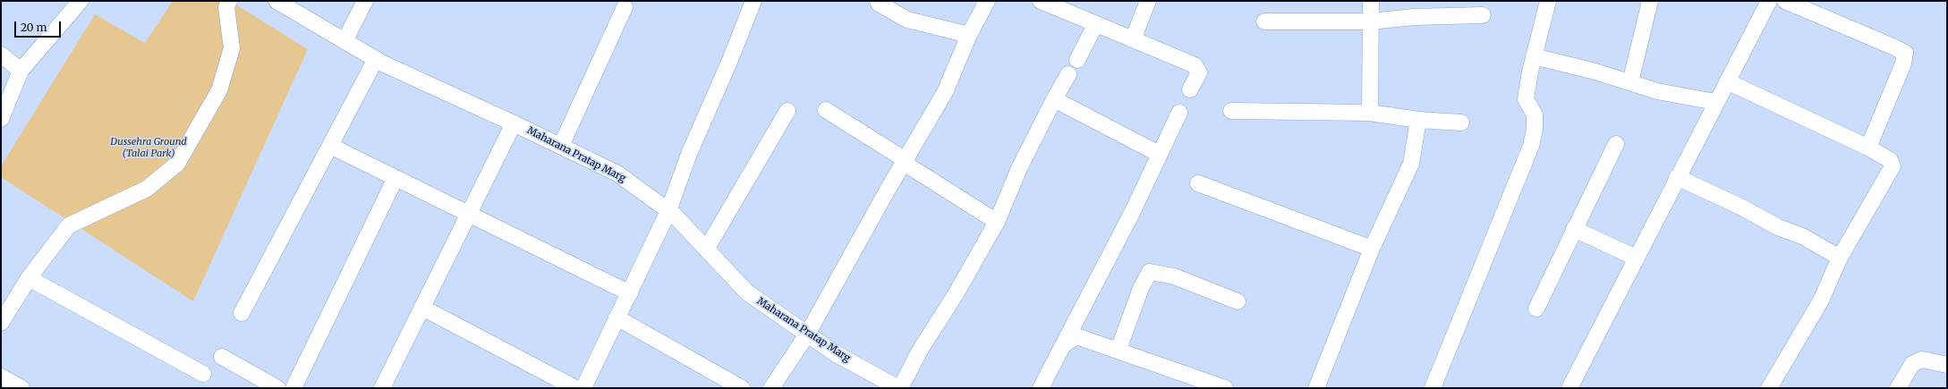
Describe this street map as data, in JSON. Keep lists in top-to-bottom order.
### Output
{
  "streets": {
    "street": ["Maharana Pratap Marg"]
  },
  "parks": ["Dussehra Ground (Talai Park)"],
  "scale_bar": "20 m"
}
